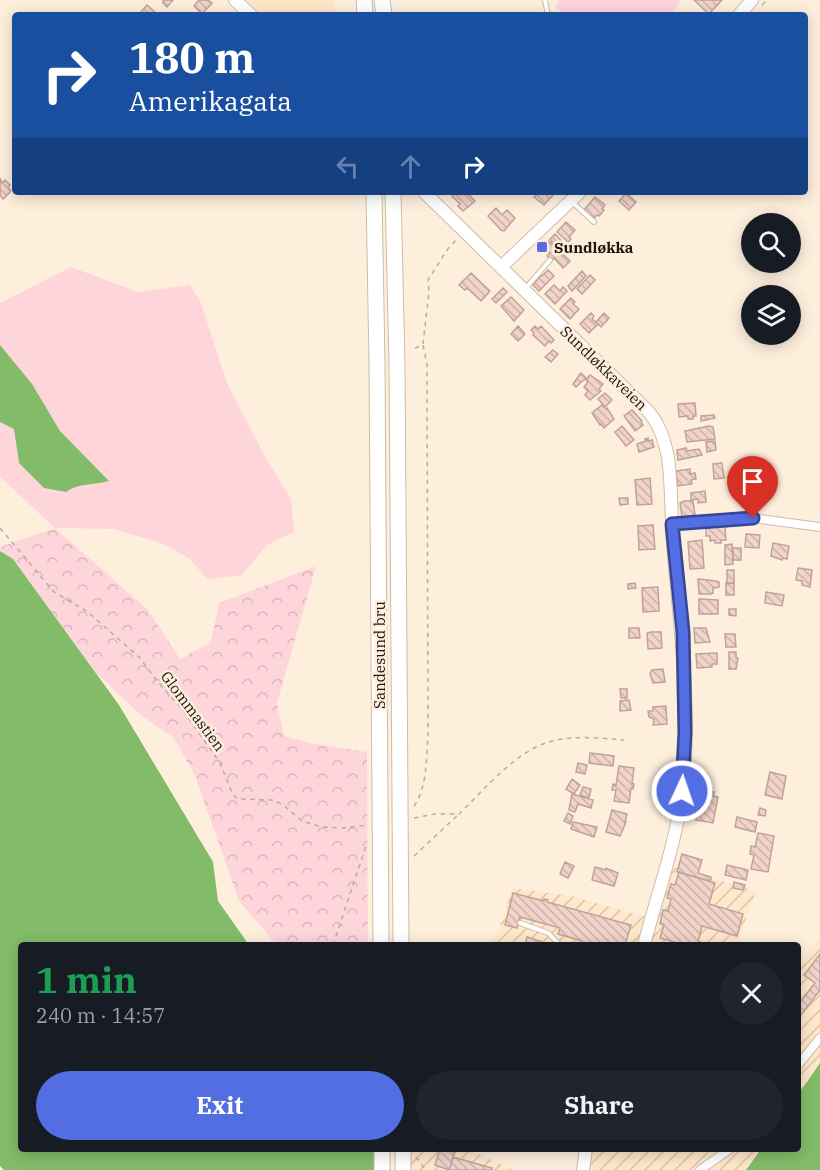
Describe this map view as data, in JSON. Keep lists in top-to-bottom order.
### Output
{
  "streets": {
    "highway": ["Sandesund bru"],
    "main road": ["Sundløkkaveien"],
    "path": ["Glommastien"]
  },
  "places": {
    "transit": ["Sundløkka"]
  },
  "page": {
    "turn": ["180 m", "Amerikagata"],
    "heading": ["1 min", "240 m · 14:57"],
    "buttons": ["Exit", "Share"]
  }
}
